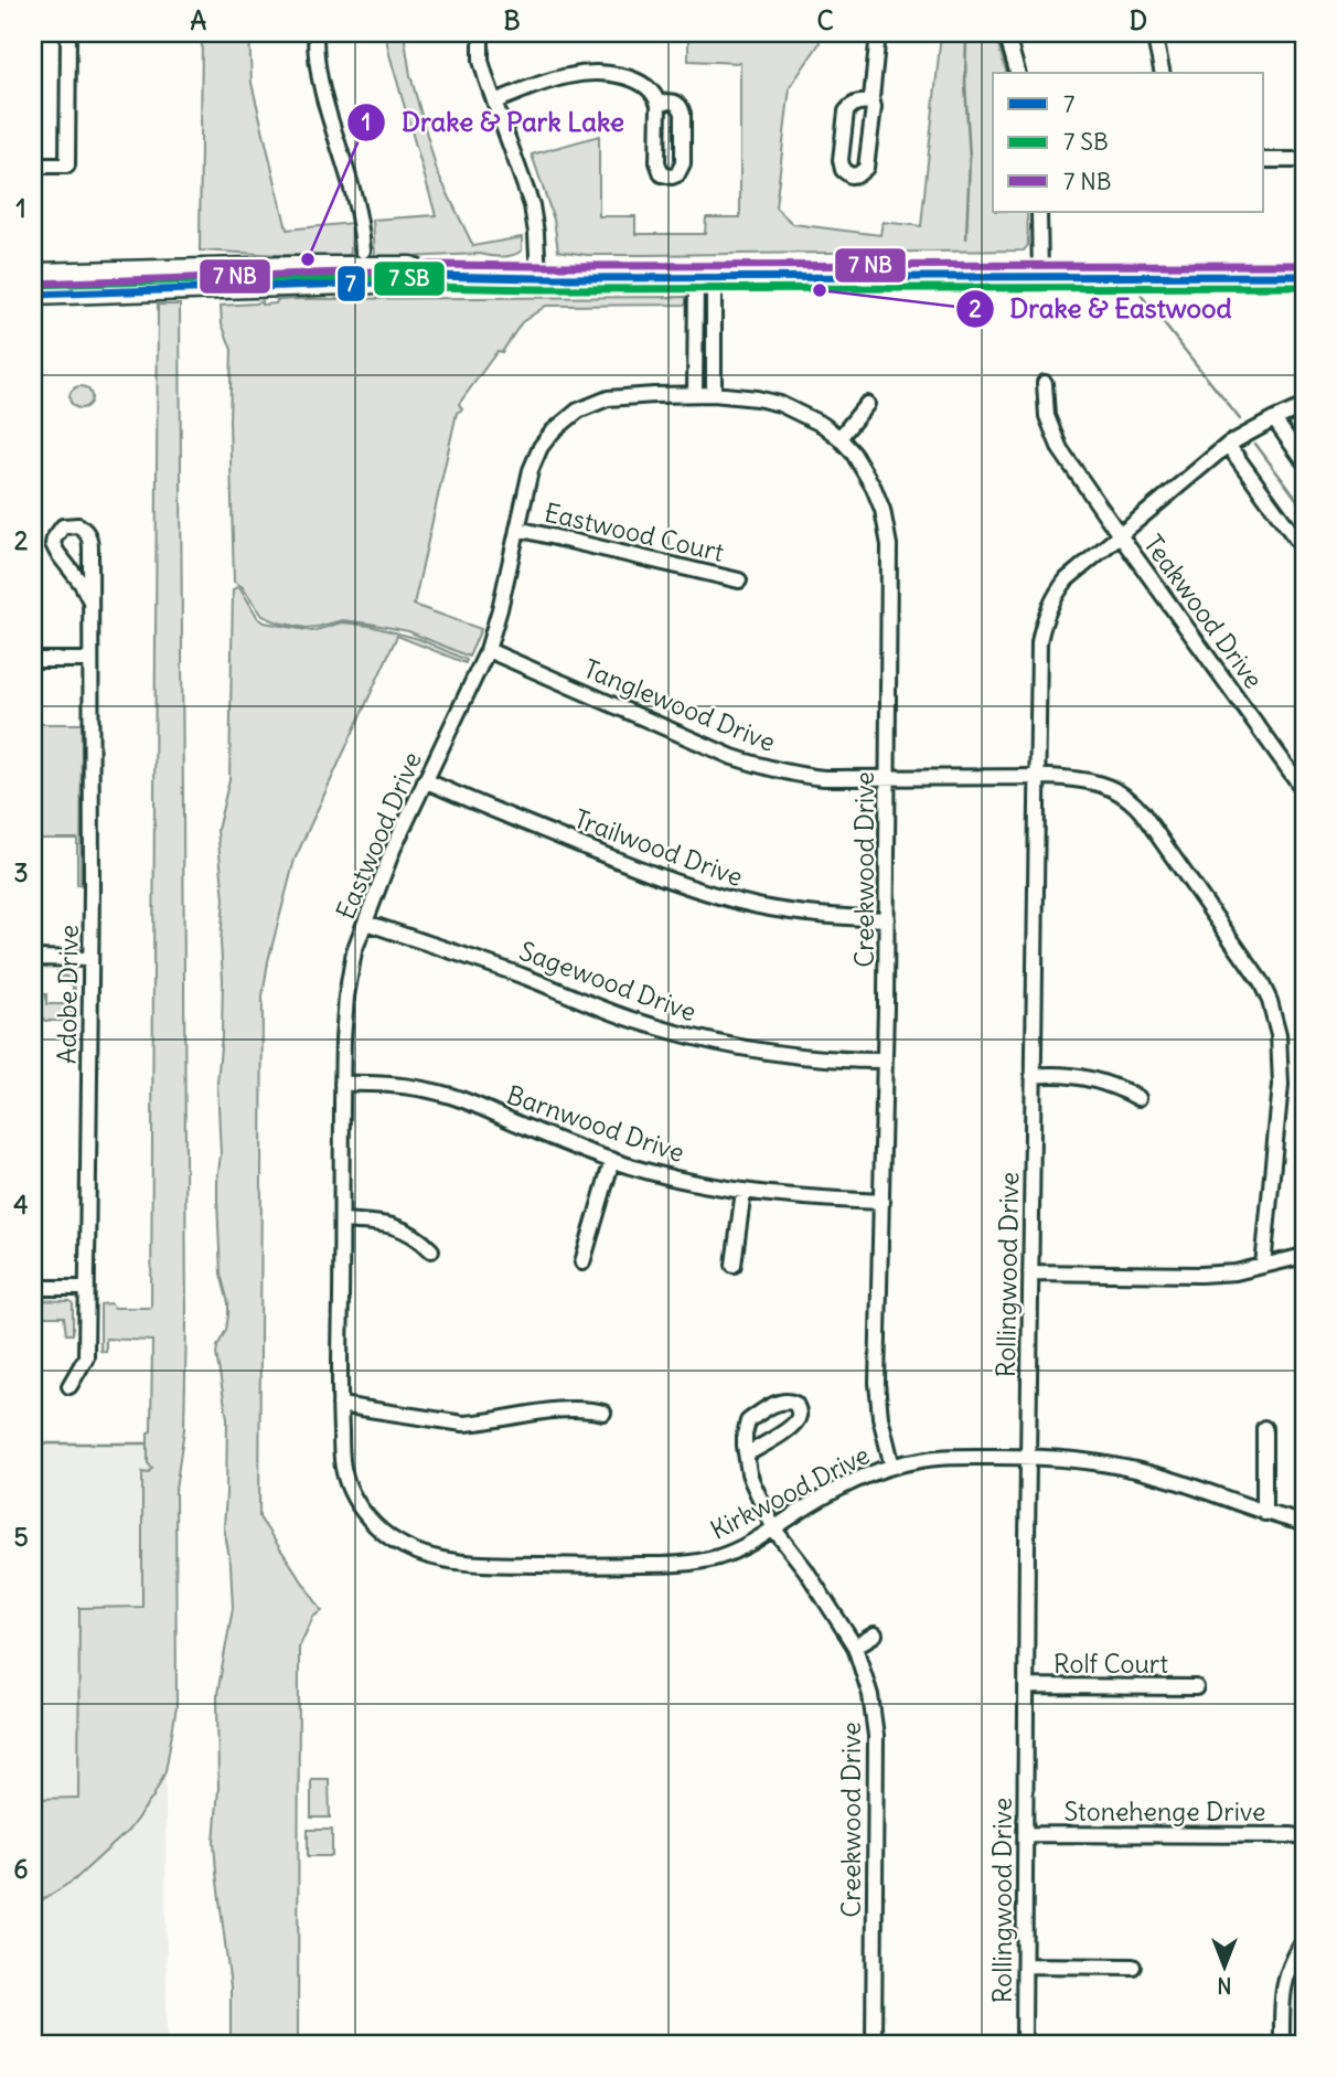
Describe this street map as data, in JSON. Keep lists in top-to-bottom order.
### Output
{
  "streets": {
    "street": [
      "Eastwood Court",
      "Teakwood Drive",
      "Tanglewood Drive",
      "Eastwood Drive",
      "Trailwood Drive",
      "Creekwood Drive",
      "Sagewood Drive",
      "Adobe Drive",
      "Barnwood Drive",
      "Rollingwood Drive",
      "Kirkwood Drive",
      "Rolf Court",
      "Stonehenge Drive"
    ]
  },
  "crossings": [
    ["Eastwood Court", "Eastwood Drive"],
    ["Teakwood Drive", "Rollingwood Drive"],
    ["Tanglewood Drive", "Eastwood Drive"],
    ["Tanglewood Drive", "Creekwood Drive"],
    ["Tanglewood Drive", "Rollingwood Drive"],
    ["Eastwood Drive", "Trailwood Drive"],
    ["Eastwood Drive", "Creekwood Drive"],
    ["Eastwood Drive", "Sagewood Drive"],
    ["Eastwood Drive", "Barnwood Drive"],
    ["Eastwood Drive", "Kirkwood Drive"],
    ["Trailwood Drive", "Creekwood Drive"],
    ["Creekwood Drive", "Sagewood Drive"],
    ["Creekwood Drive", "Barnwood Drive"],
    ["Creekwood Drive", "Kirkwood Drive"],
    ["Rollingwood Drive", "Kirkwood Drive"],
    ["Rollingwood Drive", "Rolf Court"],
    ["Rollingwood Drive", "Stonehenge Drive"]
  ],
  "places": ["Drake & Park Lake", "Drake & Eastwood"],
  "lines": ["transit line 7"],
  "legend": ["7", "7 SB", "7 NB"],
  "north": "bottom",
  "grid": {
    "columns": [
      "A",
      "B",
      "C",
      "D"
    ],
    "rows": [
      "1",
      "2",
      "3",
      "4",
      "5",
      "6"
    ]
  }
}
